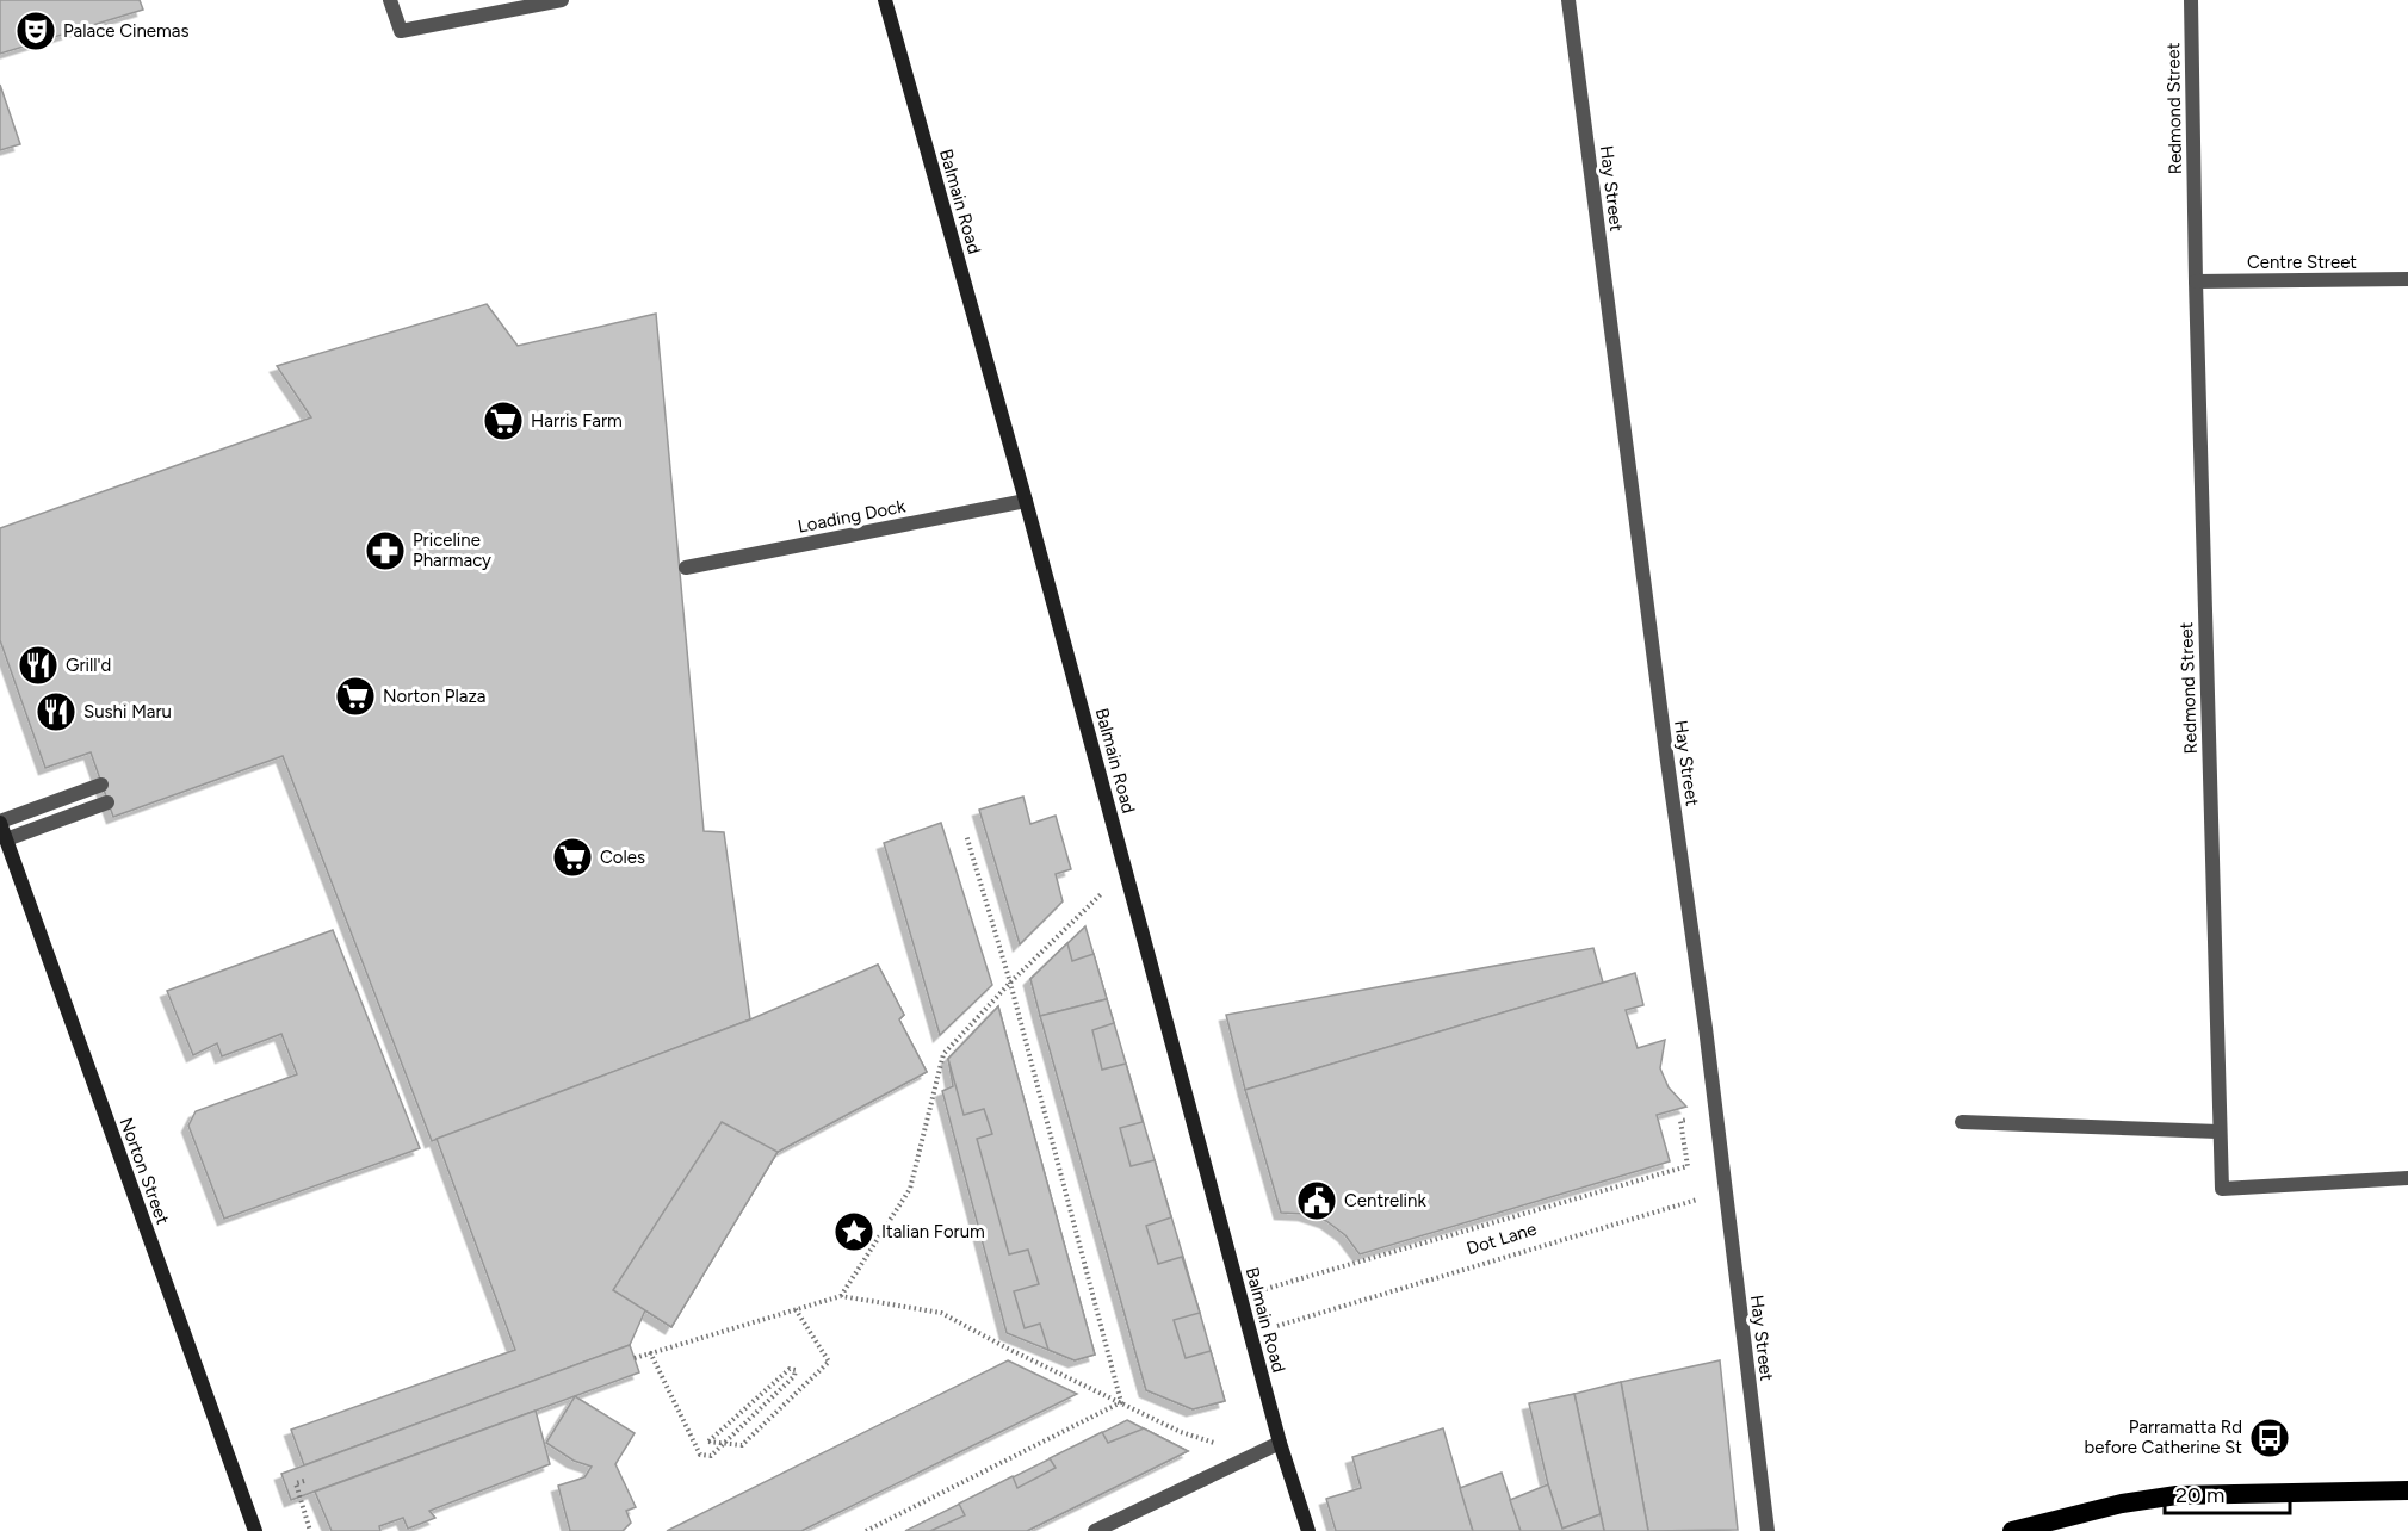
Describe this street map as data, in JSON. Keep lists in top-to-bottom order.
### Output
{
  "streets": {
    "main road": ["Balmain Road", "Norton Street"],
    "street": [
      "Redmond Street",
      "Hay Street",
      "Centre Street",
      "Loading Dock"
    ],
    "path": ["Dot Lane"]
  },
  "crossings": [
    ["Redmond Street", "Centre Street"],
    ["Hay Street", "Dot Lane"],
    ["Balmain Road", "Loading Dock"]
  ],
  "places": {
    "theatre": ["Palace Cinemas"],
    "supermarket": ["Harris Farm", "Norton Plaza", "Coles"],
    "pharmacy": ["Priceline Pharmacy"],
    "restaurant": ["Grill'd", "Sushi Maru"],
    "public building": ["Centrelink"],
    "place": ["Italian Forum"],
    "bus stop": ["Parramatta Rd before Catherine St"]
  },
  "scale_bar": "20 m"
}
